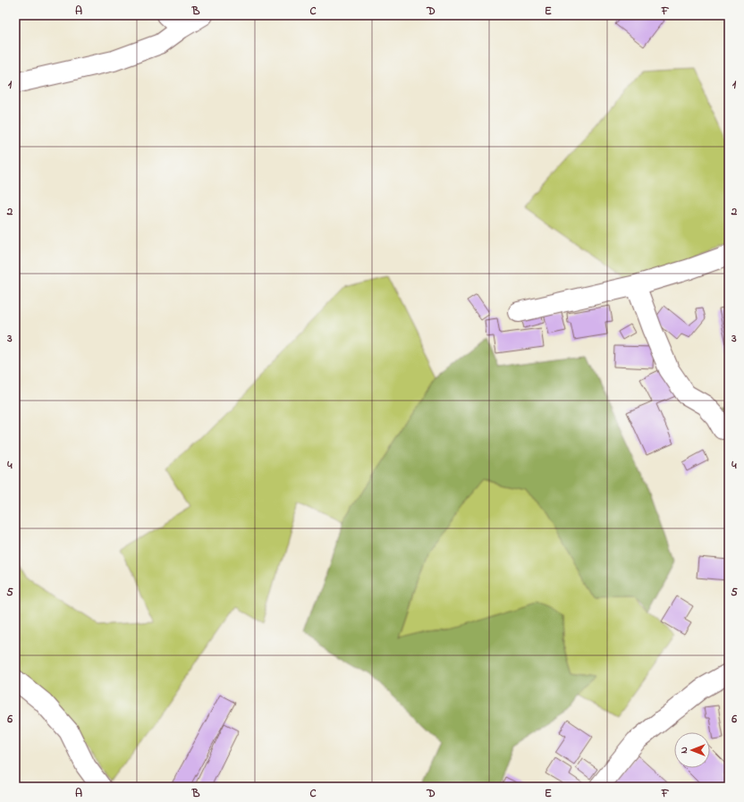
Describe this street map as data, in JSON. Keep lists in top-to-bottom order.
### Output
{
  "north": "left",
  "grid": {
    "columns": [
      "A",
      "B",
      "C",
      "D",
      "E",
      "F"
    ],
    "rows": [
      "1",
      "2",
      "3",
      "4",
      "5",
      "6"
    ]
  }
}
